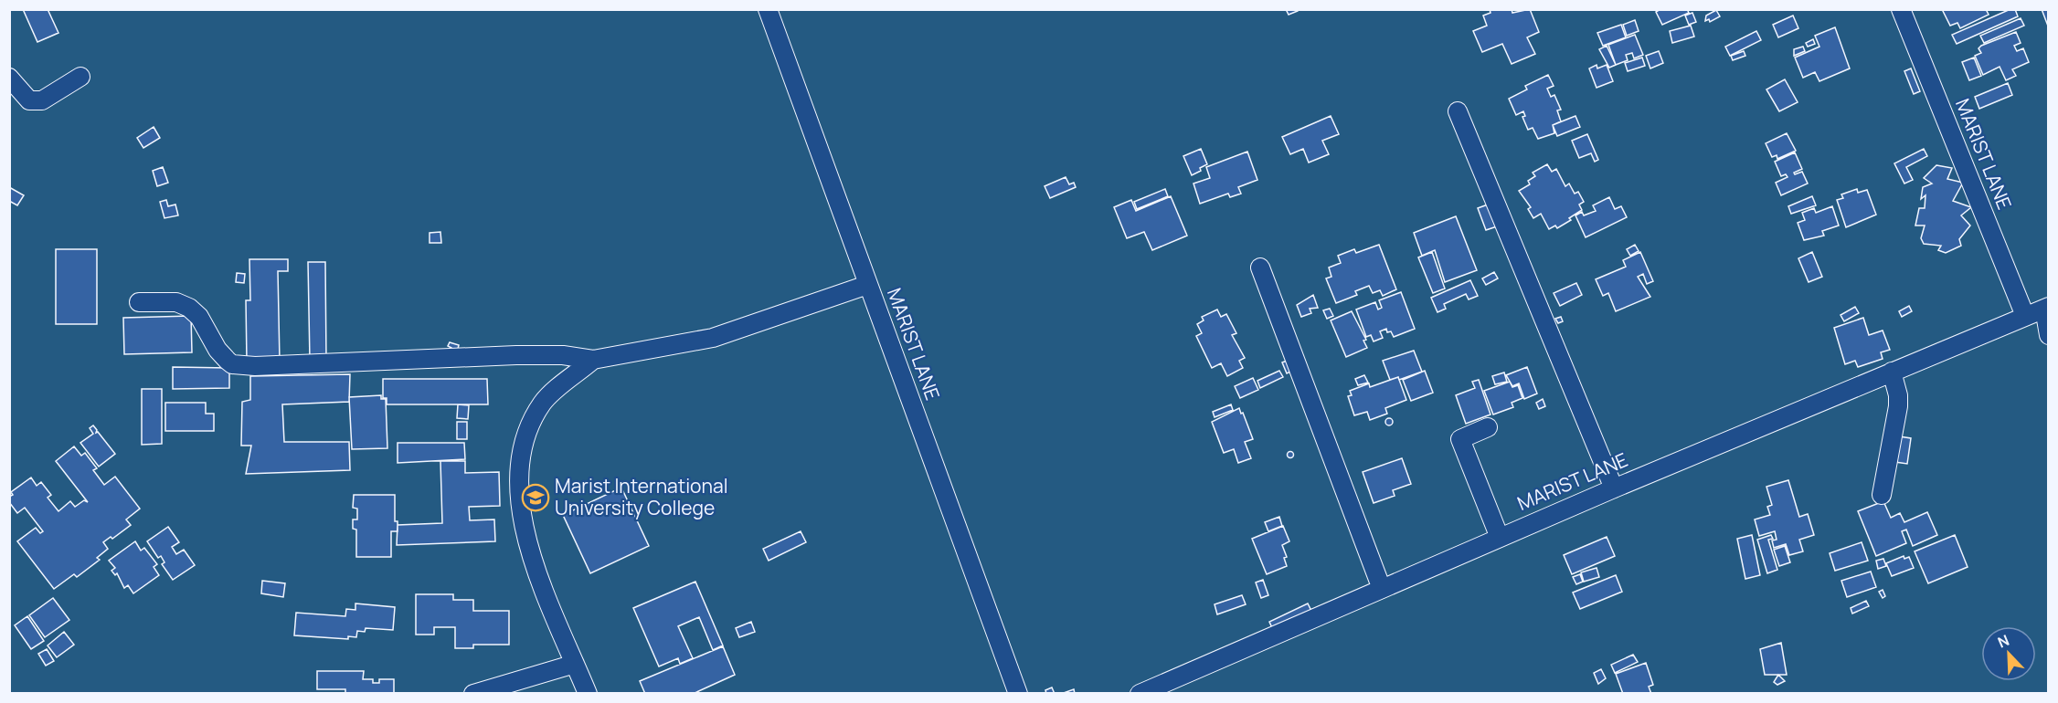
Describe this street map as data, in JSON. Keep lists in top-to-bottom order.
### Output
{
  "streets": {
    "street": ["MARIST LANE"]
  },
  "places": {
    "school or university": ["Marist International University College"]
  },
  "north": "top left"
}
